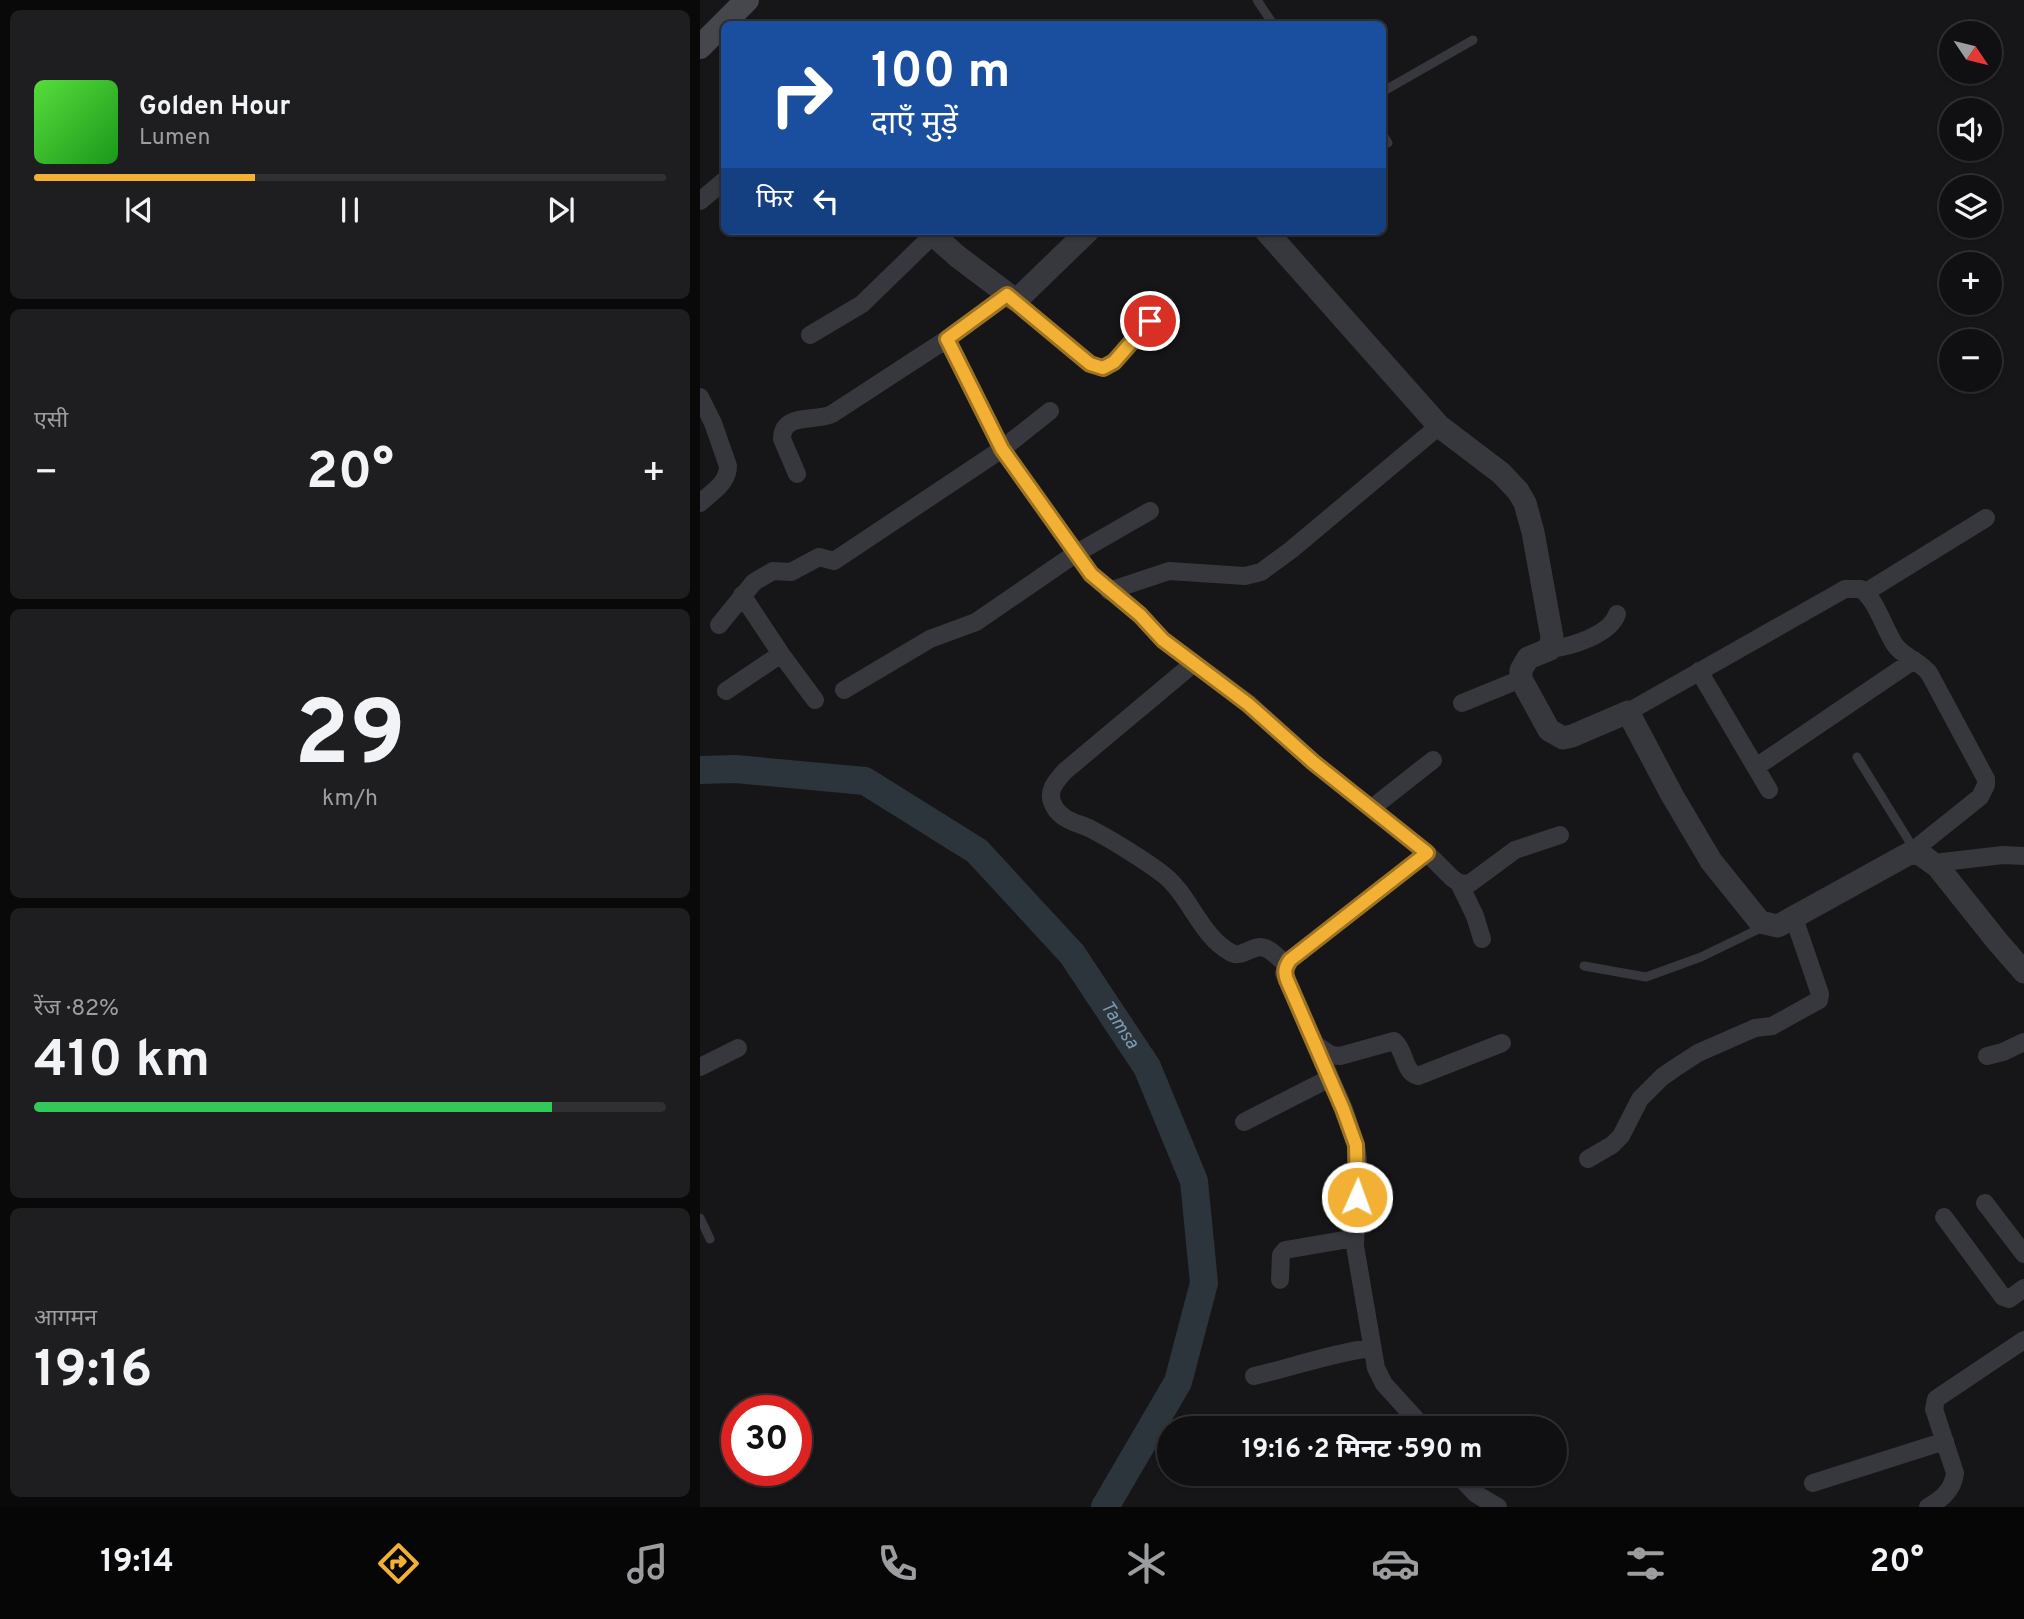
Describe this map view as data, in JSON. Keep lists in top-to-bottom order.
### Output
{
  "water": ["Tamsa"],
  "north": "bottom right",
  "page": {
    "map_buttons": ["+", "−"],
    "turn": ["100 m", "दाएँ मुड़ें"],
    "song": ["Golden Hour", "Lumen"],
    "then": "फिर",
    "tile": [
      "एसी",
      ["29", "km/h"],
      ["रेंज · 82%", "410 km"],
      ["आगमन", "19:16"]
    ],
    "heat": ["−", "20°", "+"],
    "limit": "30",
    "trip": "19:16 · 2 मिनट · 590 m",
    "tabs": ["19:14", "20°"]
  }
}
